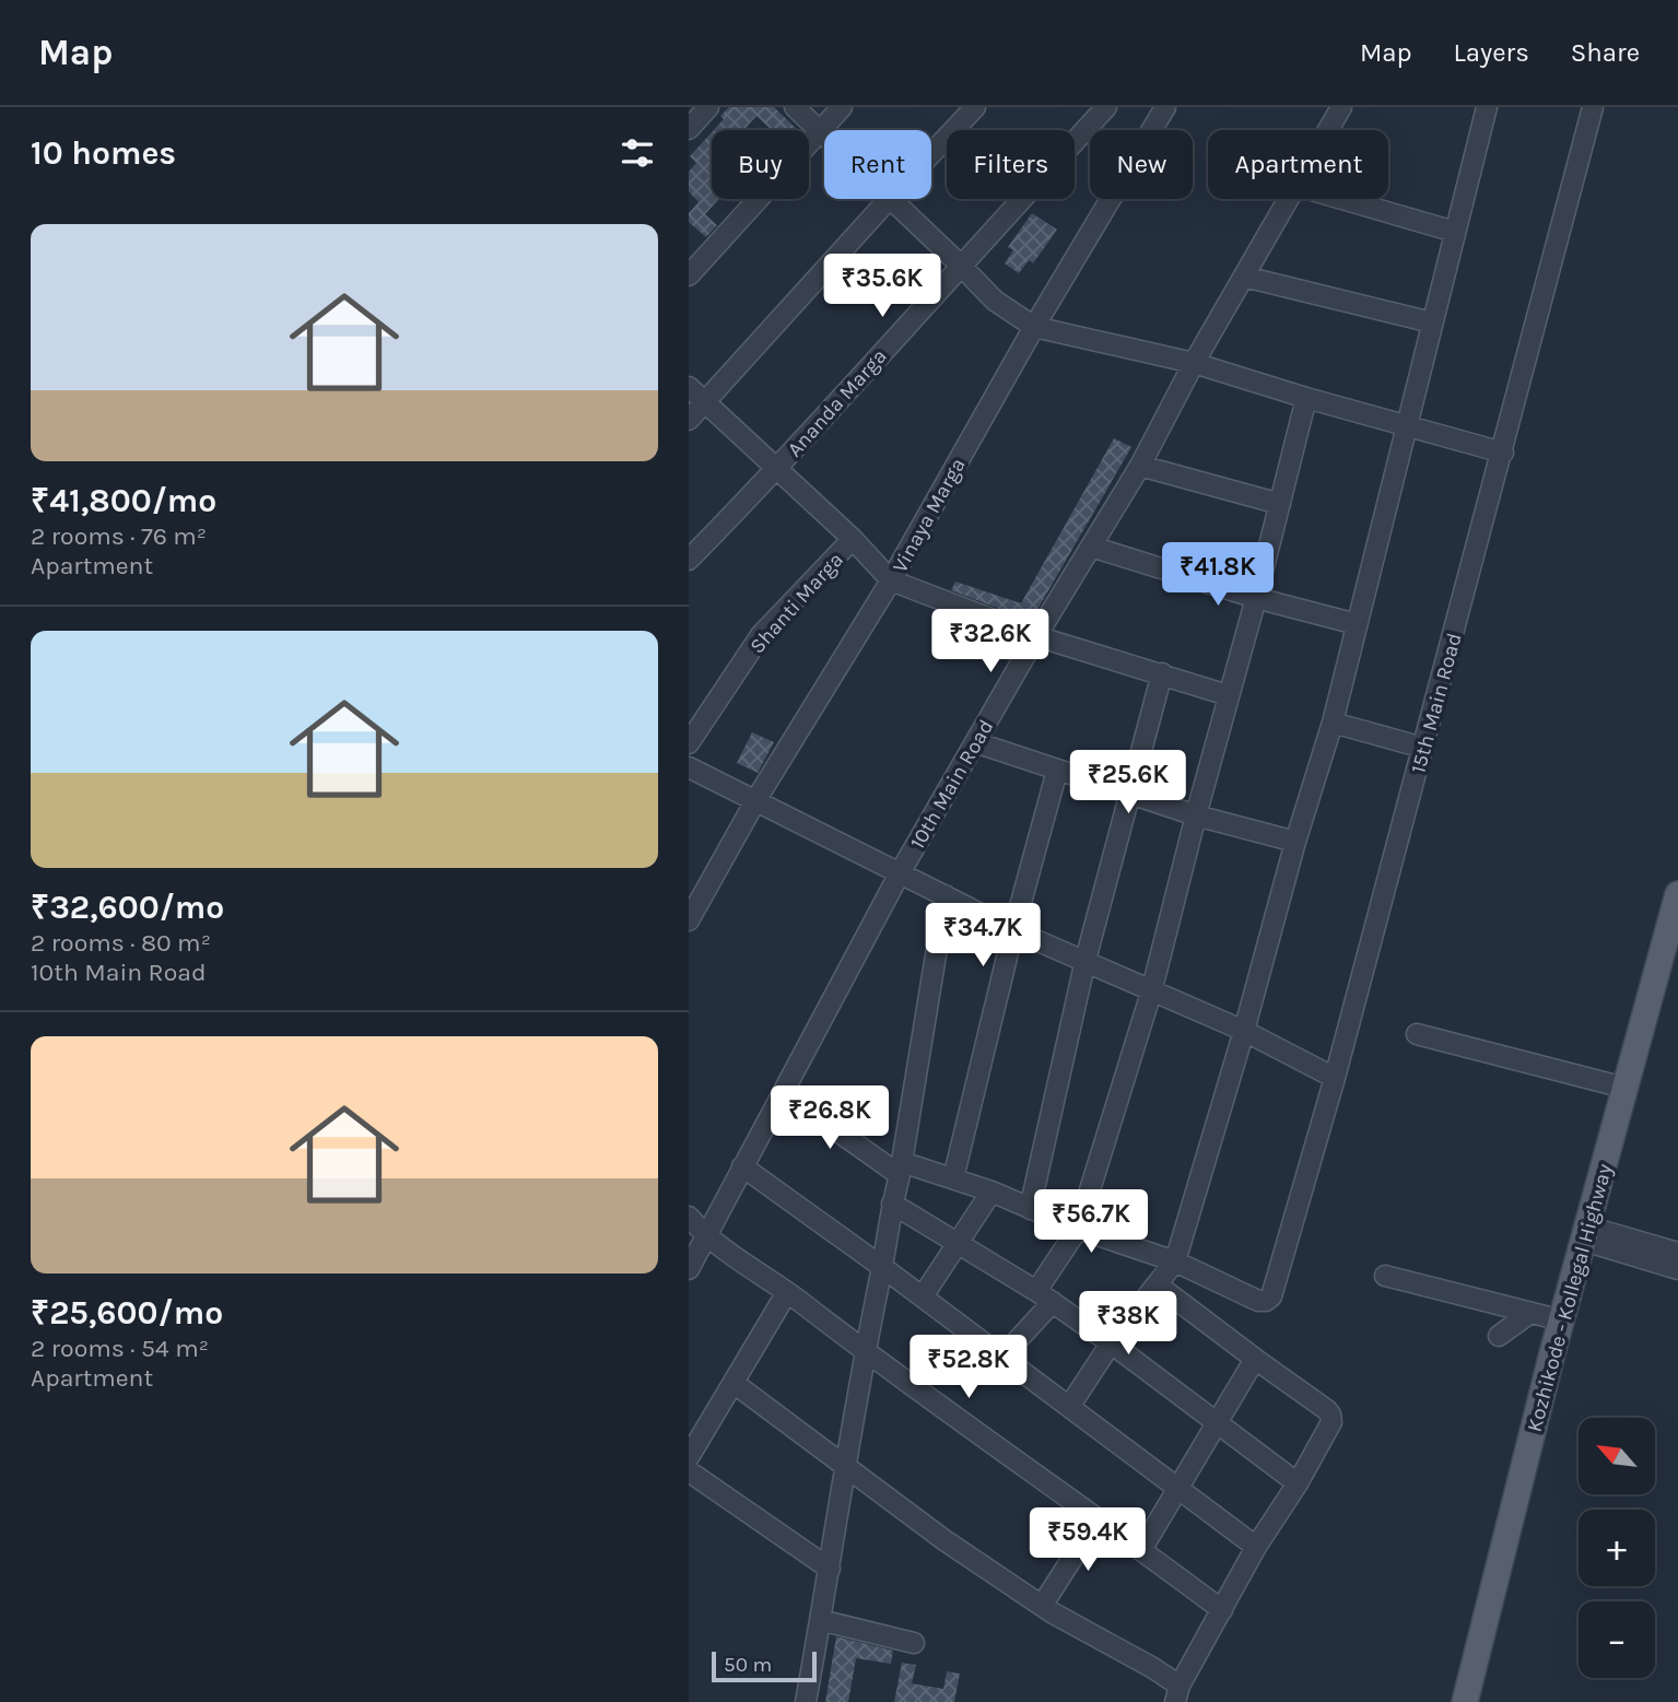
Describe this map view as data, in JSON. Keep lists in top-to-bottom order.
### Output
{
  "streets": {
    "main road": ["Kozhikode - Kollegal Highway"],
    "street": [
      "Ananda Marga",
      "Vinaya Marga",
      "Shanti Marga",
      "15th Main Road",
      "10th Main Road"
    ]
  },
  "scale_bar": "50 m",
  "north": "top left",
  "page": {
    "header": "Map",
    "nav": ["Map", "Layers", "Share"],
    "heading": "10 homes",
    "chip": [
      "Buy",
      "Rent",
      "Filters",
      "New",
      "Apartment"
    ],
    "list": [
      {
        "name": "₹41,800/mo",
        "note": "2 rooms · 76 m² · Apartment"
      },
      {
        "name": "₹32,600/mo",
        "note": "2 rooms · 80 m² · 10th Main Road"
      },
      {
        "name": "₹25,600/mo",
        "note": "2 rooms · 54 m² · Apartment"
      }
    ],
    "price": [
      "₹35.6K",
      "₹41.8K",
      "₹32.6K",
      "₹25.6K",
      "₹34.7K",
      "₹26.8K",
      "₹56.7K",
      "₹38K",
      "₹52.8K",
      "₹59.4K"
    ],
    "map_buttons": ["+", "−"],
    "scale": "50 m"
  }
}
